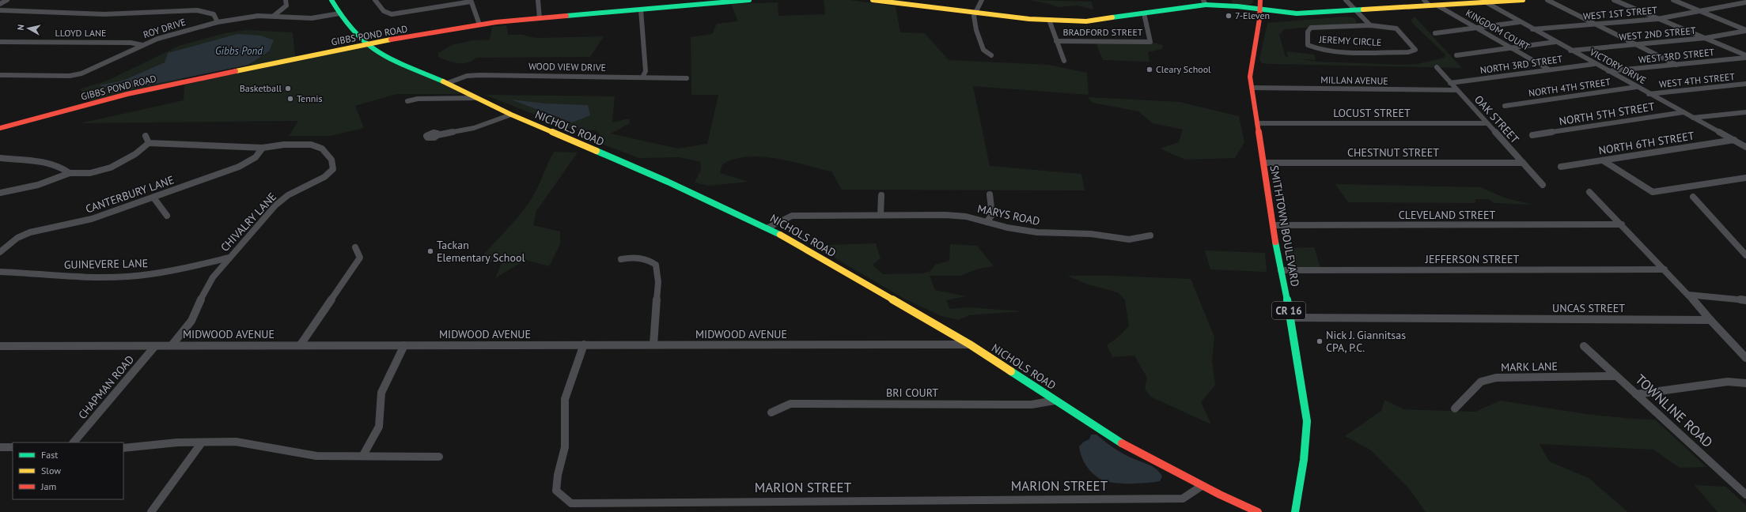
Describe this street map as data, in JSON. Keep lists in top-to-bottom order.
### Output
{
  "streets": {
    "street": [
      "WEST 1ST STREET",
      "ROY DRIVE",
      "KINGDOM COURT",
      "BRADFORD STREET",
      "LLOYD LANE",
      "WEST 2ND STREET",
      "GIBBS POND ROAD",
      "JEREMY CIRCLE",
      "WEST 3RD STREET",
      "NORTH 3RD STREET",
      "VICTORY DRIVE",
      "WOOD VIEW DRIVE",
      "MILLAN AVENUE",
      "WEST 4TH STREET",
      "NORTH 4TH STREET",
      "LOCUST STREET",
      "NORTH 5TH STREET",
      "OAK STREET",
      "NICHOLS ROAD",
      "NORTH 6TH STREET",
      "CHESTNUT STREET",
      "CANTERBURY LANE",
      "MARYS ROAD",
      "CLEVELAND STREET",
      "CHIVALRY LANE",
      "SMITHTOWN BOULEVARD",
      "JEFFERSON STREET",
      "GUINEVERE LANE",
      "UNCAS STREET",
      "CR 16",
      "MIDWOOD AVENUE",
      "MARK LANE",
      "CHAPMAN ROAD",
      "BRI COURT",
      "TOWNLINE ROAD",
      "MARION STREET"
    ]
  },
  "crossings": [
    ["WEST 1ST STREET", "VICTORY DRIVE"],
    ["ROY DRIVE", "LLOYD LANE"],
    ["ROY DRIVE", "NICHOLS ROAD"],
    ["KINGDOM COURT", "NORTH 3RD STREET"],
    ["WEST 2ND STREET", "VICTORY DRIVE"],
    ["GIBBS POND ROAD", "NICHOLS ROAD"],
    ["WEST 3RD STREET", "VICTORY DRIVE"],
    ["NORTH 3RD STREET", "VICTORY DRIVE"],
    ["NORTH 3RD STREET", "OAK STREET"],
    ["VICTORY DRIVE", "WEST 4TH STREET"],
    ["VICTORY DRIVE", "NORTH 4TH STREET"],
    ["VICTORY DRIVE", "NORTH 5TH STREET"],
    ["VICTORY DRIVE", "NORTH 6TH STREET"],
    ["WOOD VIEW DRIVE", "NICHOLS ROAD"],
    ["MILLAN AVENUE", "OAK STREET"],
    ["MILLAN AVENUE", "SMITHTOWN BOULEVARD"],
    ["LOCUST STREET", "OAK STREET"],
    ["LOCUST STREET", "SMITHTOWN BOULEVARD"],
    ["OAK STREET", "CHESTNUT STREET"],
    ["NICHOLS ROAD", "MARYS ROAD"],
    ["NICHOLS ROAD", "MIDWOOD AVENUE"],
    ["NICHOLS ROAD", "BRI COURT"],
    ["NICHOLS ROAD", "MARION STREET"],
    ["CHESTNUT STREET", "SMITHTOWN BOULEVARD"],
    ["CANTERBURY LANE", "CHIVALRY LANE"],
    ["CLEVELAND STREET", "SMITHTOWN BOULEVARD"],
    ["CHIVALRY LANE", "GUINEVERE LANE"],
    ["CHIVALRY LANE", "MIDWOOD AVENUE"],
    ["SMITHTOWN BOULEVARD", "JEFFERSON STREET"],
    ["SMITHTOWN BOULEVARD", "UNCAS STREET"],
    ["MIDWOOD AVENUE", "CHAPMAN ROAD"],
    ["MIDWOOD AVENUE", "MARION STREET"],
    ["MARK LANE", "TOWNLINE ROAD"]
  ],
  "water": ["Gibbs Pond"],
  "places": [
    "7-Eleven",
    "Cleary School",
    "Basketball",
    "Tennis",
    "Tackan Elementary School",
    "Nick J. Giannitsas CPA, P.C."
  ],
  "legend": ["Fast", "Slow", "Jam"],
  "north": "left"
}
